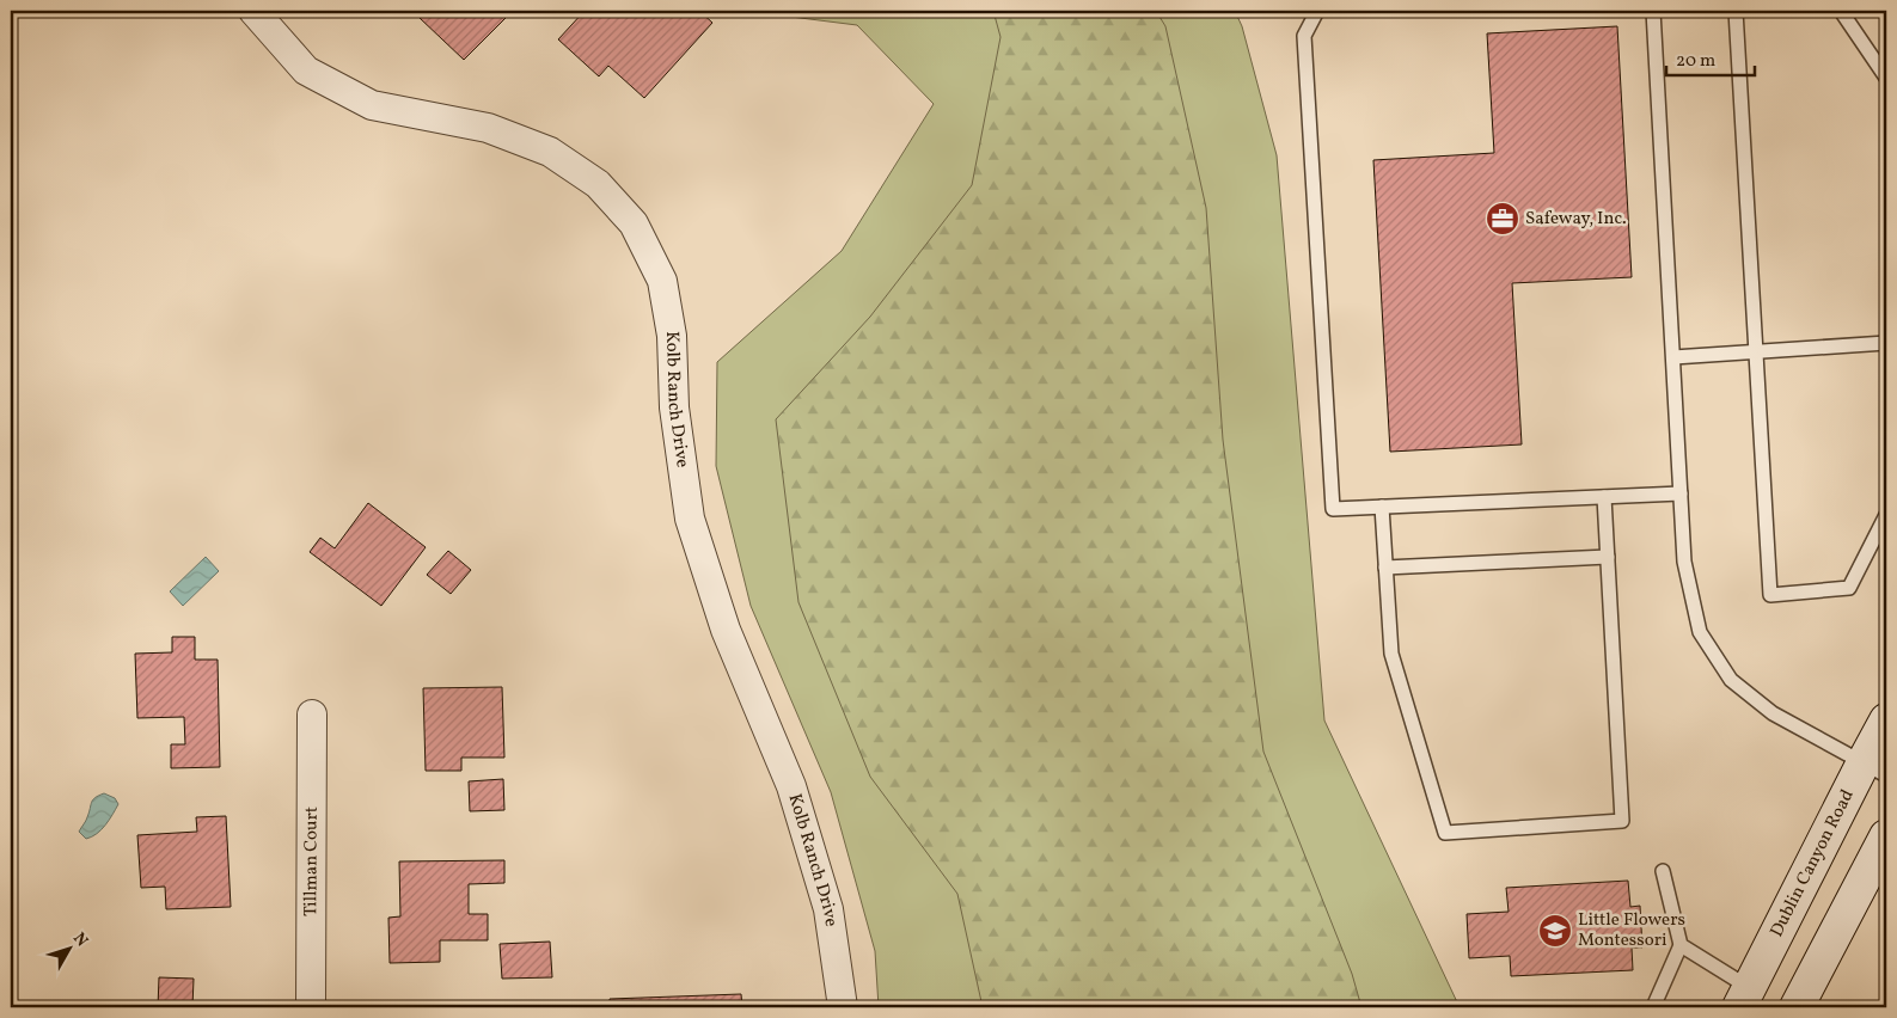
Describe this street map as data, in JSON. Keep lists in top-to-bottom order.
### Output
{
  "streets": {
    "main road": ["Dublin Canyon Road"],
    "street": ["Kolb Ranch Drive", "Tillman Court"]
  },
  "places": {
    "office": ["Safeway, Inc."],
    "school or university": ["Little Flowers Montessori"]
  },
  "scale_bar": "20 m",
  "north": "top right"
}
